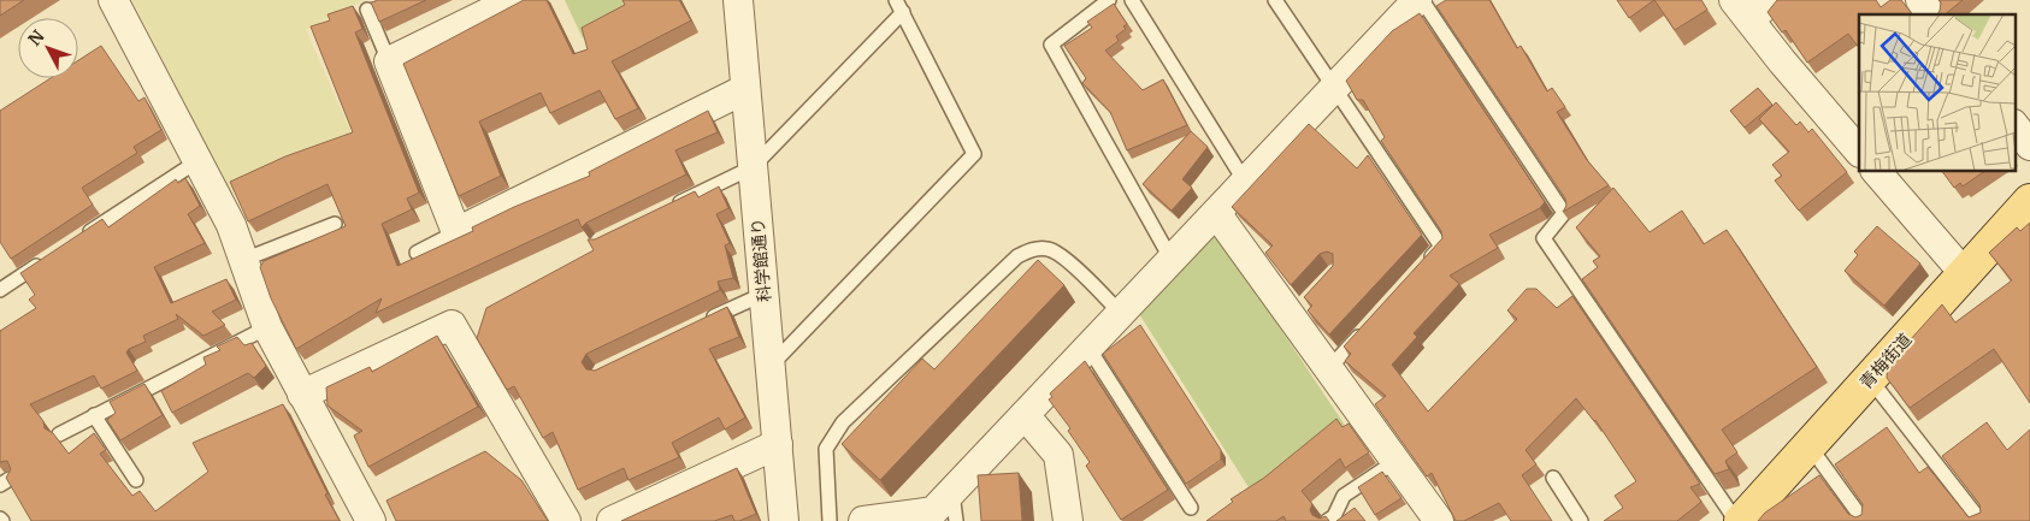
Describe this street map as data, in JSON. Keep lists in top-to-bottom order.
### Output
{
  "streets": {
    "main road": ["青梅街道"],
    "street": ["科学館通り"]
  },
  "north": "top left"
}
